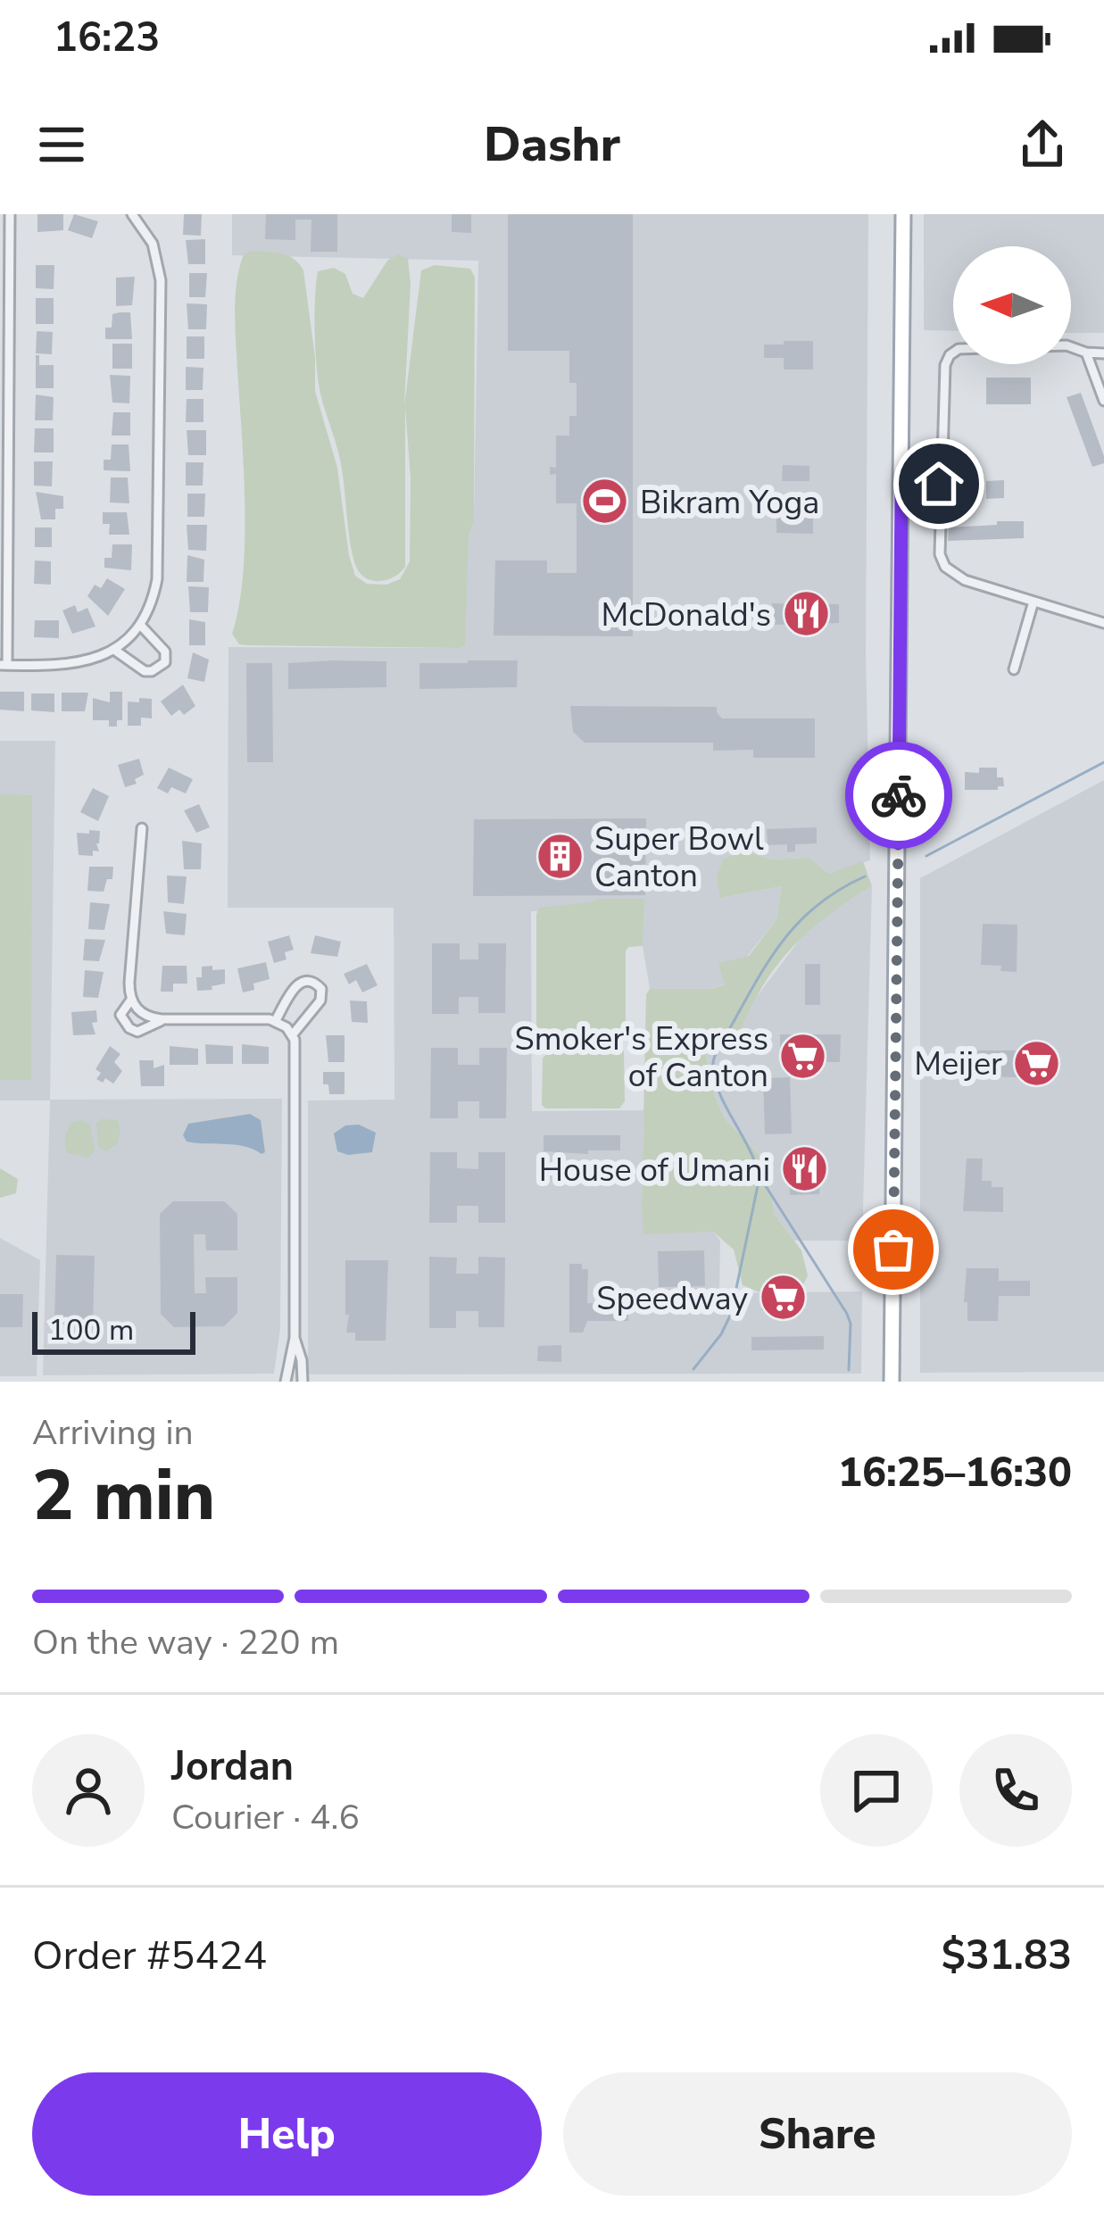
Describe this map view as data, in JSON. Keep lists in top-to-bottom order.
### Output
{
  "places": {
    "sports": ["Bikram Yoga"],
    "restaurant": ["McDonald's", "House of Umani"],
    "building": ["Super Bowl Canton"],
    "supermarket": ["Smoker's Express of Canton", "Meijer", "Speedway"]
  },
  "scale_bar": "100 m",
  "north": "left",
  "page": {
    "status": "16:23",
    "header": "Dashr",
    "scale": "100 m",
    "heading": ["2 min", "Arriving in", "16:25–16:30"],
    "panel": [
      "Jordan",
      "Courier · 4.6",
      "Order #5424",
      "$31.83"
    ],
    "bar": "On the way · 220 m",
    "buttons": ["Help", "Share"]
  }
}
